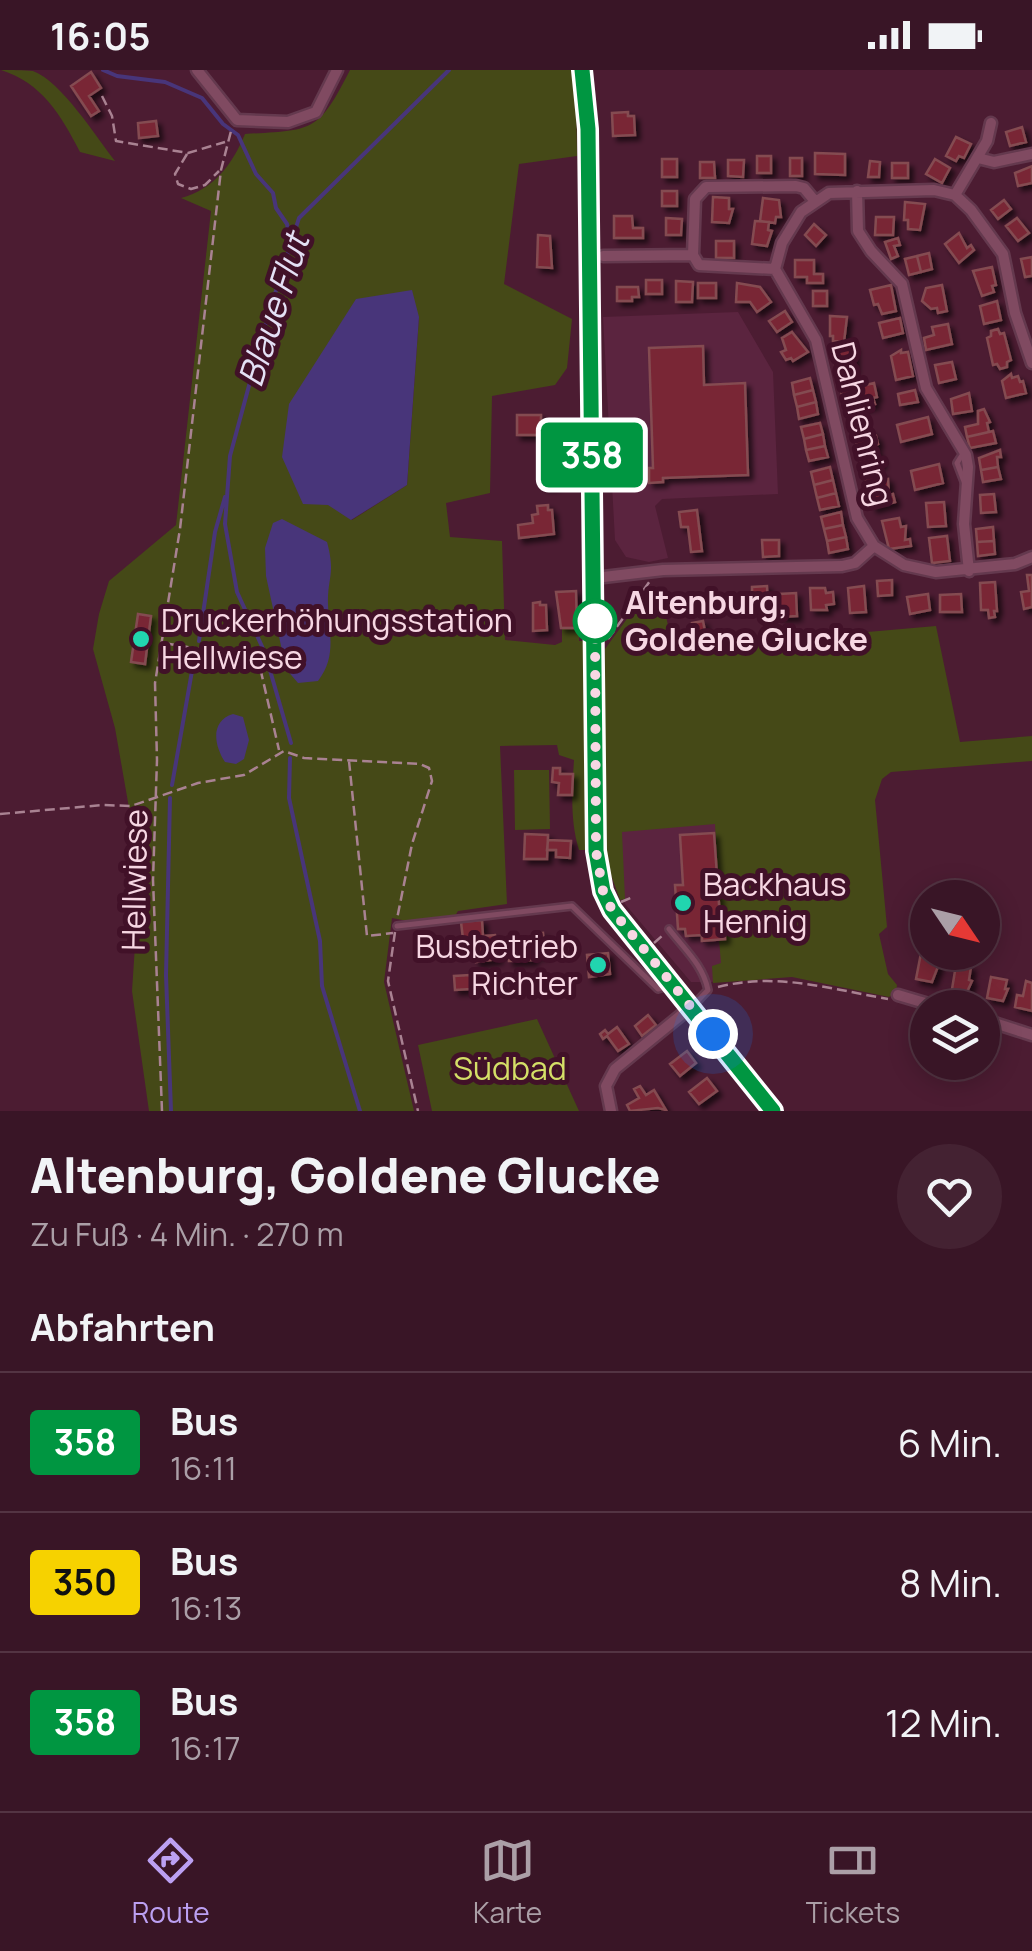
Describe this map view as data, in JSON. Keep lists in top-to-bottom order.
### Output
{
  "streets": {
    "street": ["Dahlienring"],
    "path": ["Hellwiese"]
  },
  "water": ["Blaue Flut"],
  "parks": ["Südbad"],
  "places": [
    "Altenburg, Goldene Glucke",
    "Druckerhöhungsstation Hellwiese",
    "Backhaus Hennig",
    "Busbetrieb Richter"
  ],
  "lines": ["bus line 358"],
  "north": "bottom right",
  "page": {
    "status": "16:05",
    "on_map": "358",
    "heading": [
      ["Altenburg, Goldene Glucke", "Zu Fuß · 4 Min. · 270 m"],
      "Abfahrten"
    ],
    "list": [
      {
        "mark": "358",
        "name": "Bus",
        "note": "16:11",
        "value": "6 Min."
      },
      {
        "mark": "350",
        "name": "Bus",
        "note": "16:13",
        "value": "8 Min."
      },
      {
        "mark": "358",
        "name": "Bus",
        "note": "16:17",
        "value": "12 Min."
      }
    ],
    "tabs": ["Route", "Karte", "Tickets"]
  }
}
